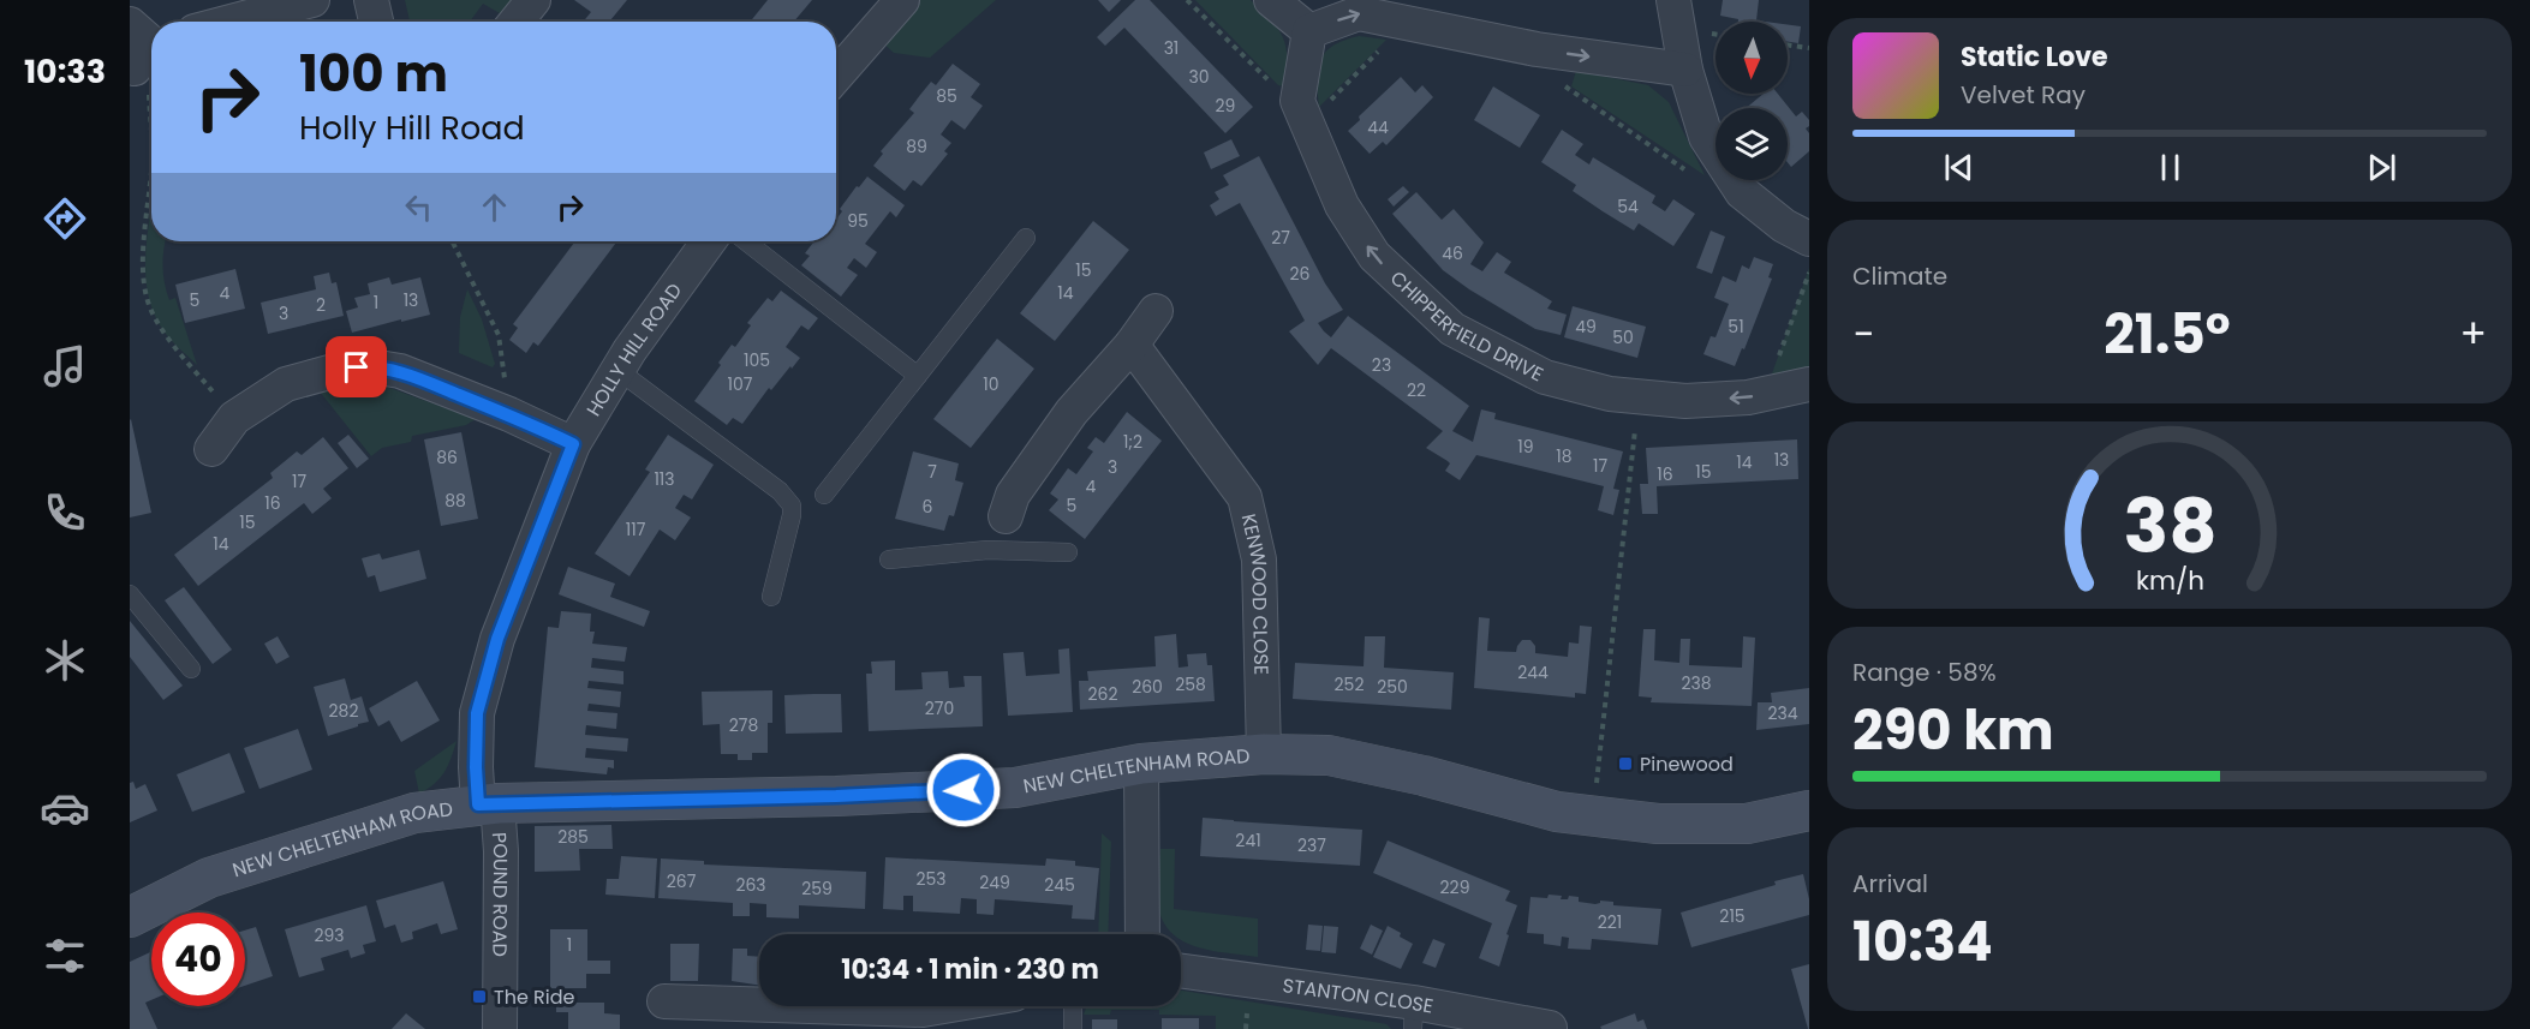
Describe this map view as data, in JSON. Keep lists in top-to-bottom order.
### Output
{
  "streets": {
    "street": [
      "CHIPPERFIELD DRIVE",
      "HOLLY HILL ROAD",
      "KENWOOD CLOSE",
      "NEW CHELTENHAM ROAD",
      "POUND ROAD",
      "STANTON CLOSE"
    ]
  },
  "crossings": [
    ["HOLLY HILL ROAD", "NEW CHELTENHAM ROAD"],
    ["HOLLY HILL ROAD", "POUND ROAD"],
    ["KENWOOD CLOSE", "NEW CHELTENHAM ROAD"],
    ["NEW CHELTENHAM ROAD", "POUND ROAD"]
  ],
  "one_way": ["CHIPPERFIELD DRIVE"],
  "places": {
    "transit": ["Pinewood", "The Ride"]
  },
  "house_numbers": [
    "31",
    "30",
    "85",
    "29",
    "44",
    "89",
    "54",
    "95",
    "27",
    "46",
    "15",
    "26",
    "4",
    "14",
    "5",
    "13",
    "1",
    "2",
    "3",
    "49",
    "51",
    "50",
    "105",
    "23",
    "107",
    "10",
    "22",
    "1;2",
    "19",
    "18",
    "86",
    "13",
    "14",
    "17",
    "3",
    "7",
    "15",
    "16",
    "113",
    "17",
    "4",
    "88",
    "16",
    "5",
    "6",
    "15",
    "117",
    "14",
    "244",
    "238",
    "258",
    "252",
    "260",
    "250",
    "262",
    "270",
    "282",
    "234",
    "278",
    "285",
    "241",
    "237",
    "253",
    "267",
    "249",
    "263",
    "245",
    "229",
    "259",
    "215",
    "221",
    "293",
    "1"
  ],
  "north": "bottom",
  "page": {
    "tabs": "10:33",
    "turn": ["100 m", "Holly Hill Road"],
    "song": ["Static Love", "Velvet Ray"],
    "tile": [
      "Climate",
      ["Range · 58%", "290 km"],
      ["Arrival", "10:34"]
    ],
    "heat": ["−", "21.5°", "+"],
    "limit": "40",
    "trip": "10:34 · 1 min · 230 m",
    "gauge": ["38", "km/h"]
  }
}
